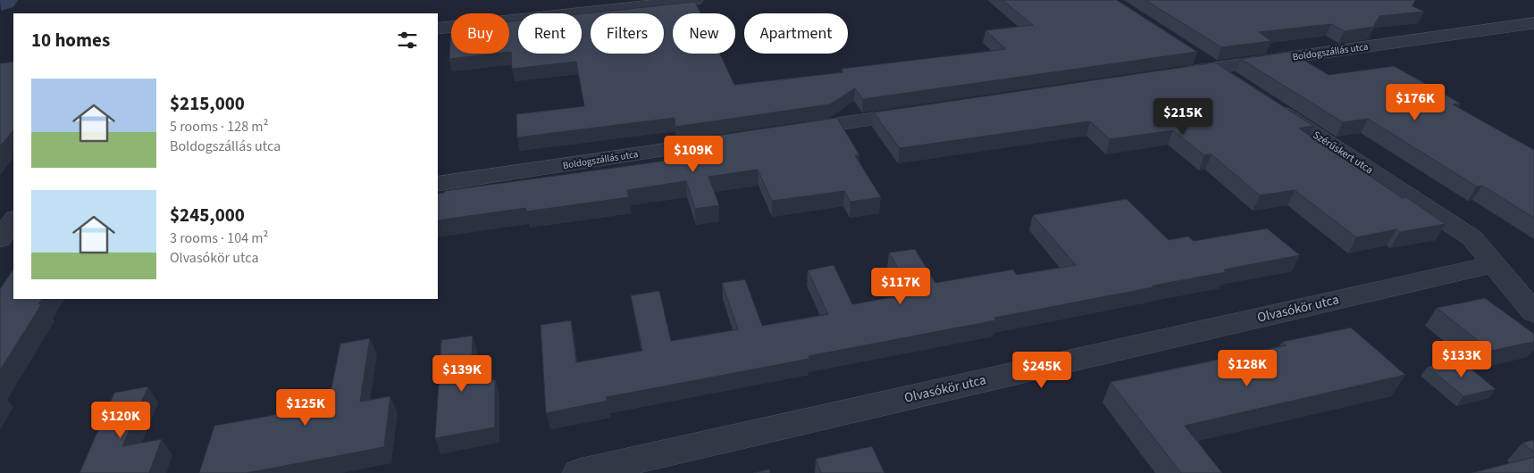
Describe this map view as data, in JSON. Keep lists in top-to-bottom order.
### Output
{
  "streets": {
    "street": ["Boldogszállás utca", "Szérűskert utca", "Olvasókör utca"]
  },
  "crossings": [
    ["Szérűskert utca", "Olvasókör utca"]
  ],
  "page": {
    "chip": [
      "Buy",
      "Rent",
      "Filters",
      "New",
      "Apartment"
    ],
    "heading": "10 homes",
    "list": [
      {
        "name": "$215,000",
        "note": "5 rooms · 128 m² · Boldogszállás utca"
      },
      {
        "name": "$245,000",
        "note": "3 rooms · 104 m² · Olvasókör utca"
      }
    ],
    "price": [
      "$176K",
      "$215K",
      "$109K",
      "$117K",
      "$133K",
      "$128K",
      "$245K",
      "$139K",
      "$125K",
      "$120K"
    ]
  }
}
